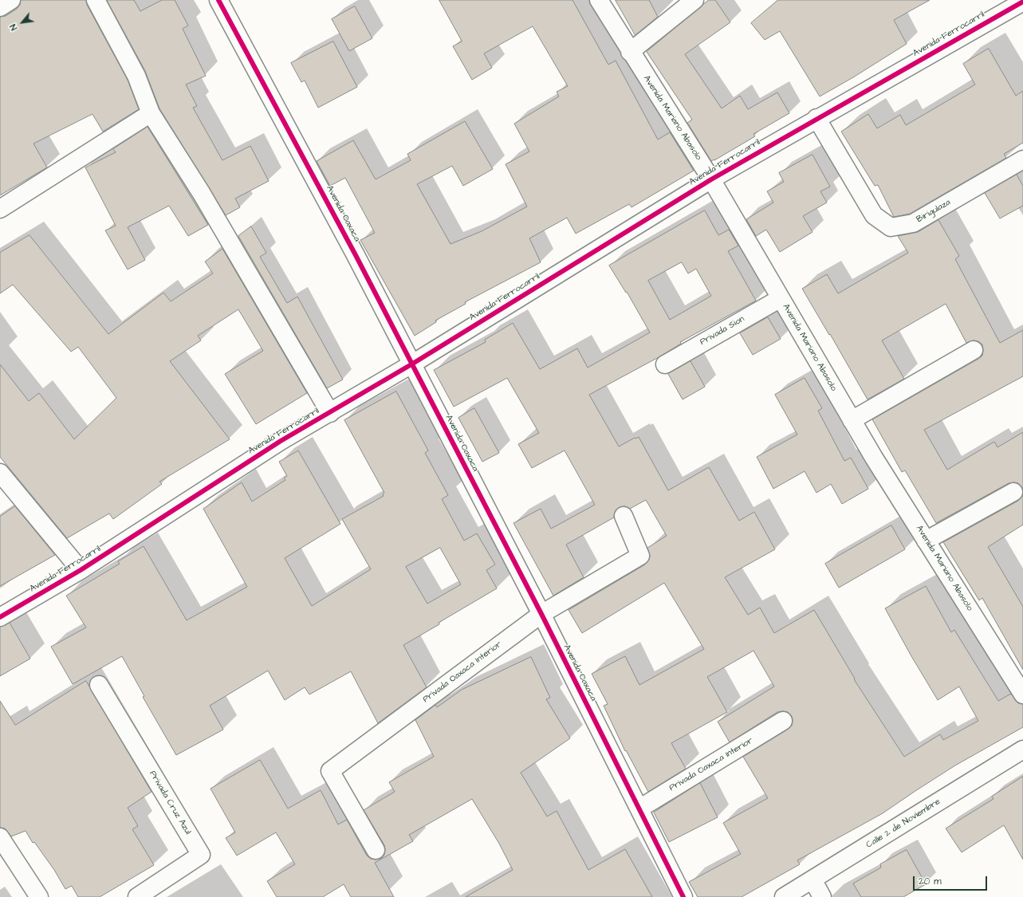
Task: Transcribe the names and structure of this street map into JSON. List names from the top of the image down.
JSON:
{
  "streets": {
    "street": [
      "Avenida Ferrocarril",
      "Avenida Mariano Abasolo",
      "Birigulaza",
      "Avenida Oaxaca",
      "Privada Sion",
      "Privada Oaxaca Interior",
      "Privada Cruz Azul",
      "Calle 2 de Noviembre"
    ]
  },
  "crossings": [
    ["Avenida Ferrocarril", "Avenida Mariano Abasolo"],
    ["Avenida Ferrocarril", "Birigulaza"],
    ["Avenida Ferrocarril", "Avenida Oaxaca"],
    ["Avenida Mariano Abasolo", "Privada Sion"],
    ["Avenida Oaxaca", "Privada Oaxaca Interior"]
  ],
  "scale_bar": "20 m",
  "north": "bottom left"
}
